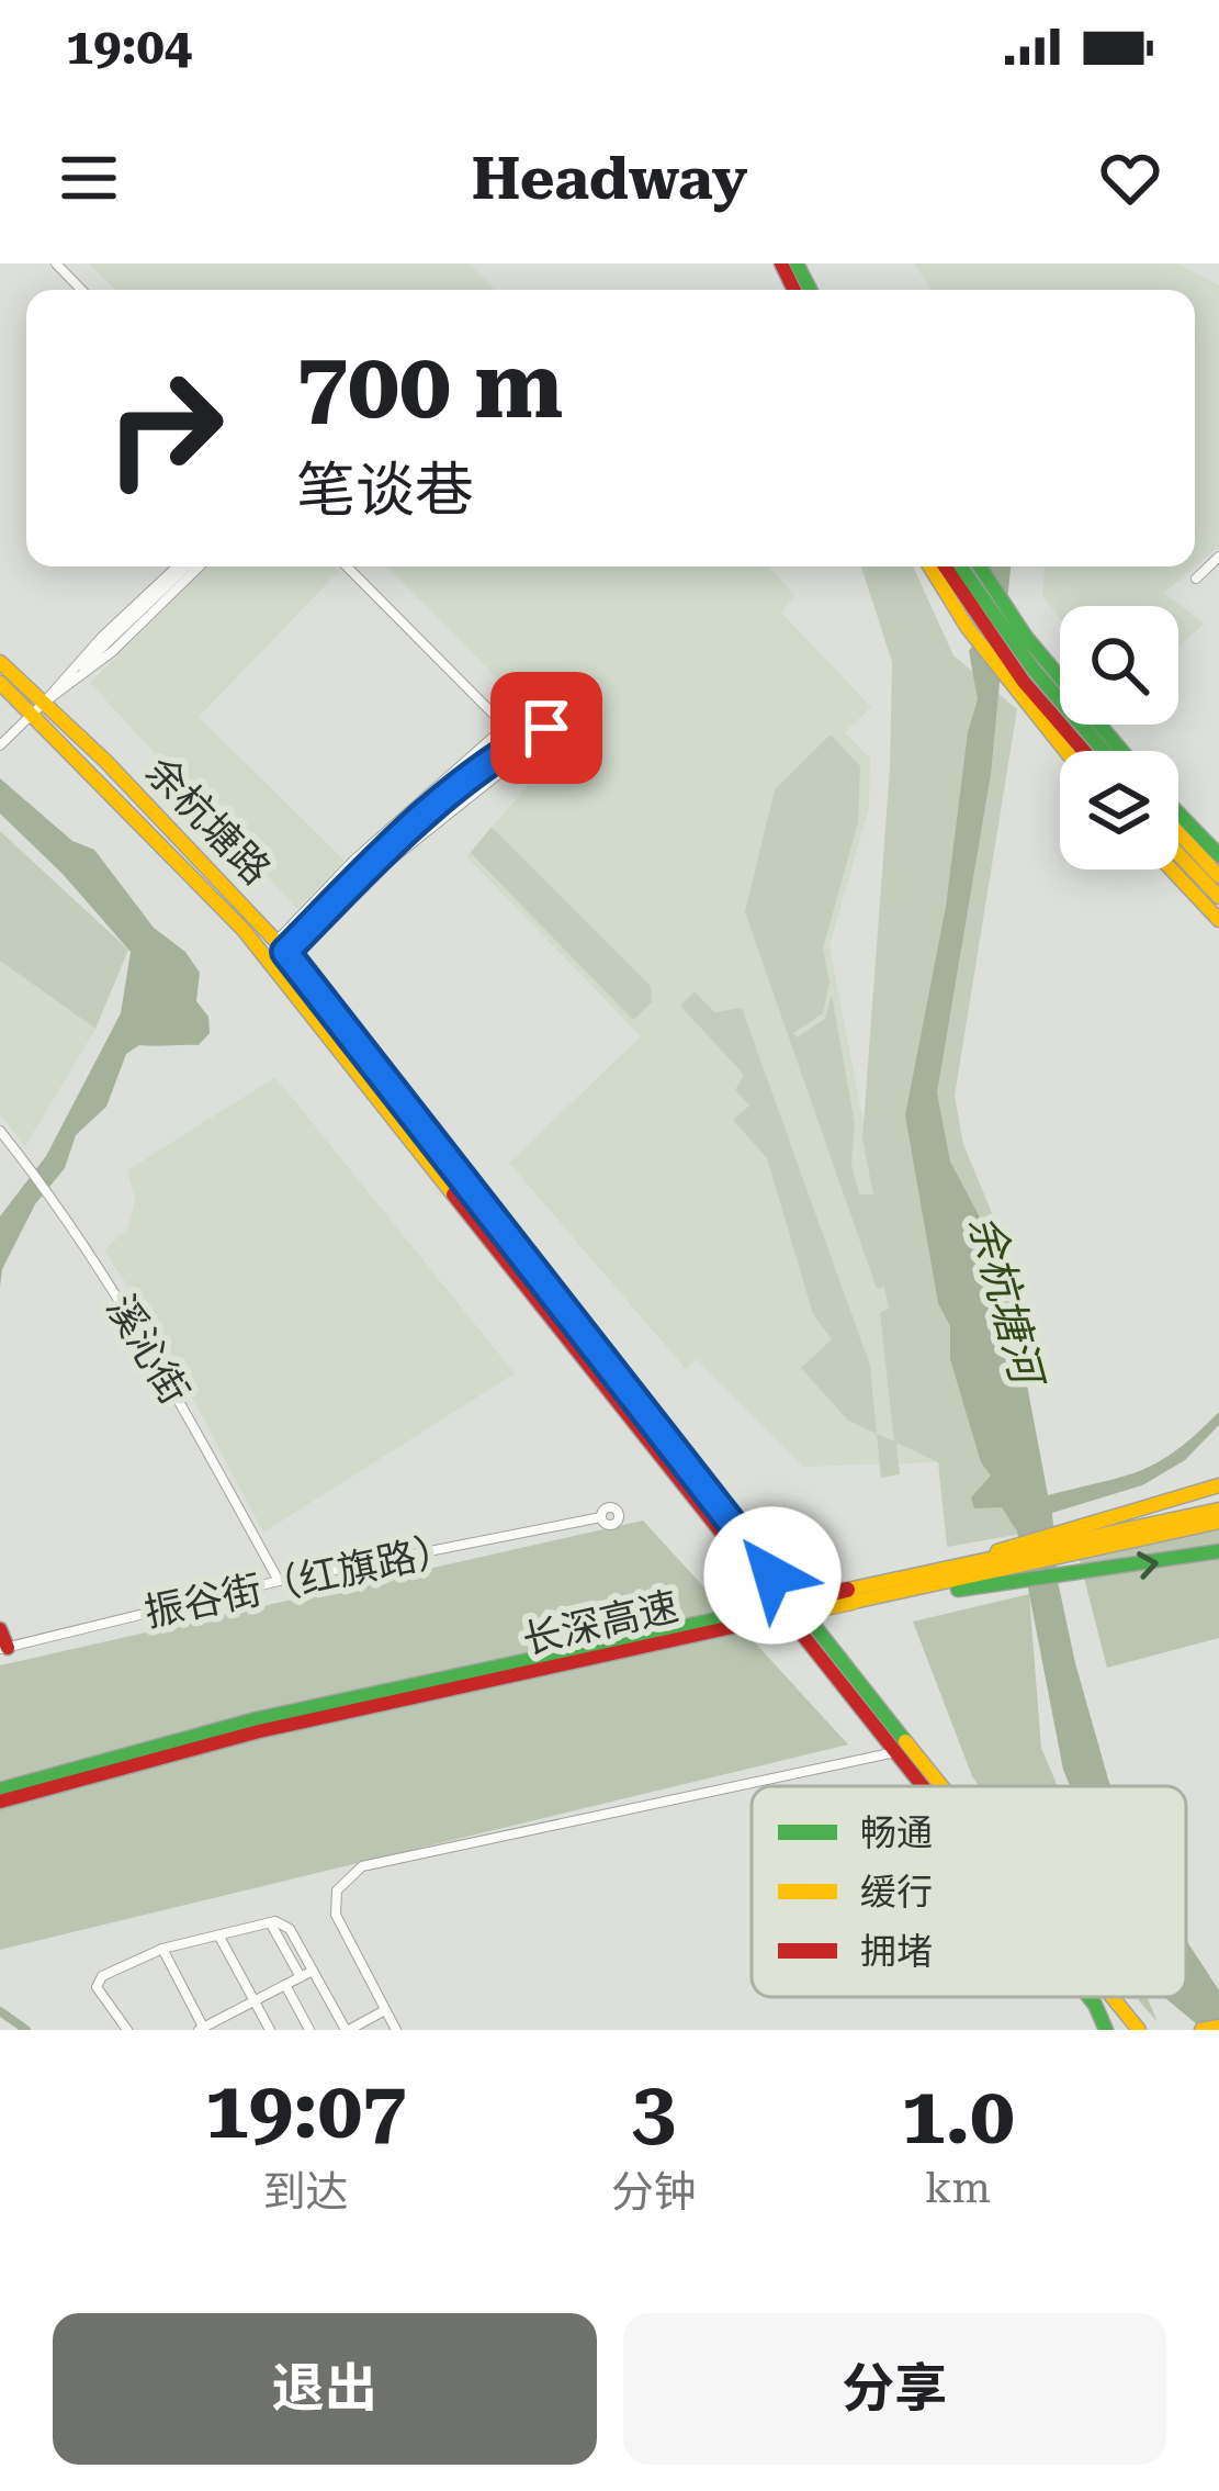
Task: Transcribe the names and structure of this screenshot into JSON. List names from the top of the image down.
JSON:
{
  "streets": {
    "main road": ["余杭塘路", "长深高速"],
    "street": ["溪沁街", "振谷街（红旗路）"]
  },
  "crossings": [
    ["溪沁街", "振谷街（红旗路）"]
  ],
  "water": ["余杭塘河"],
  "legend": ["畅通", "缓行", "拥堵"],
  "page": {
    "status": "19:04",
    "header": "Headway",
    "turn": ["700 m", "笔谈巷"],
    "eta": [
      "19:07",
      "到达",
      "3",
      "分钟",
      "1.0",
      "km"
    ],
    "buttons": ["退出", "分享"]
  }
}
